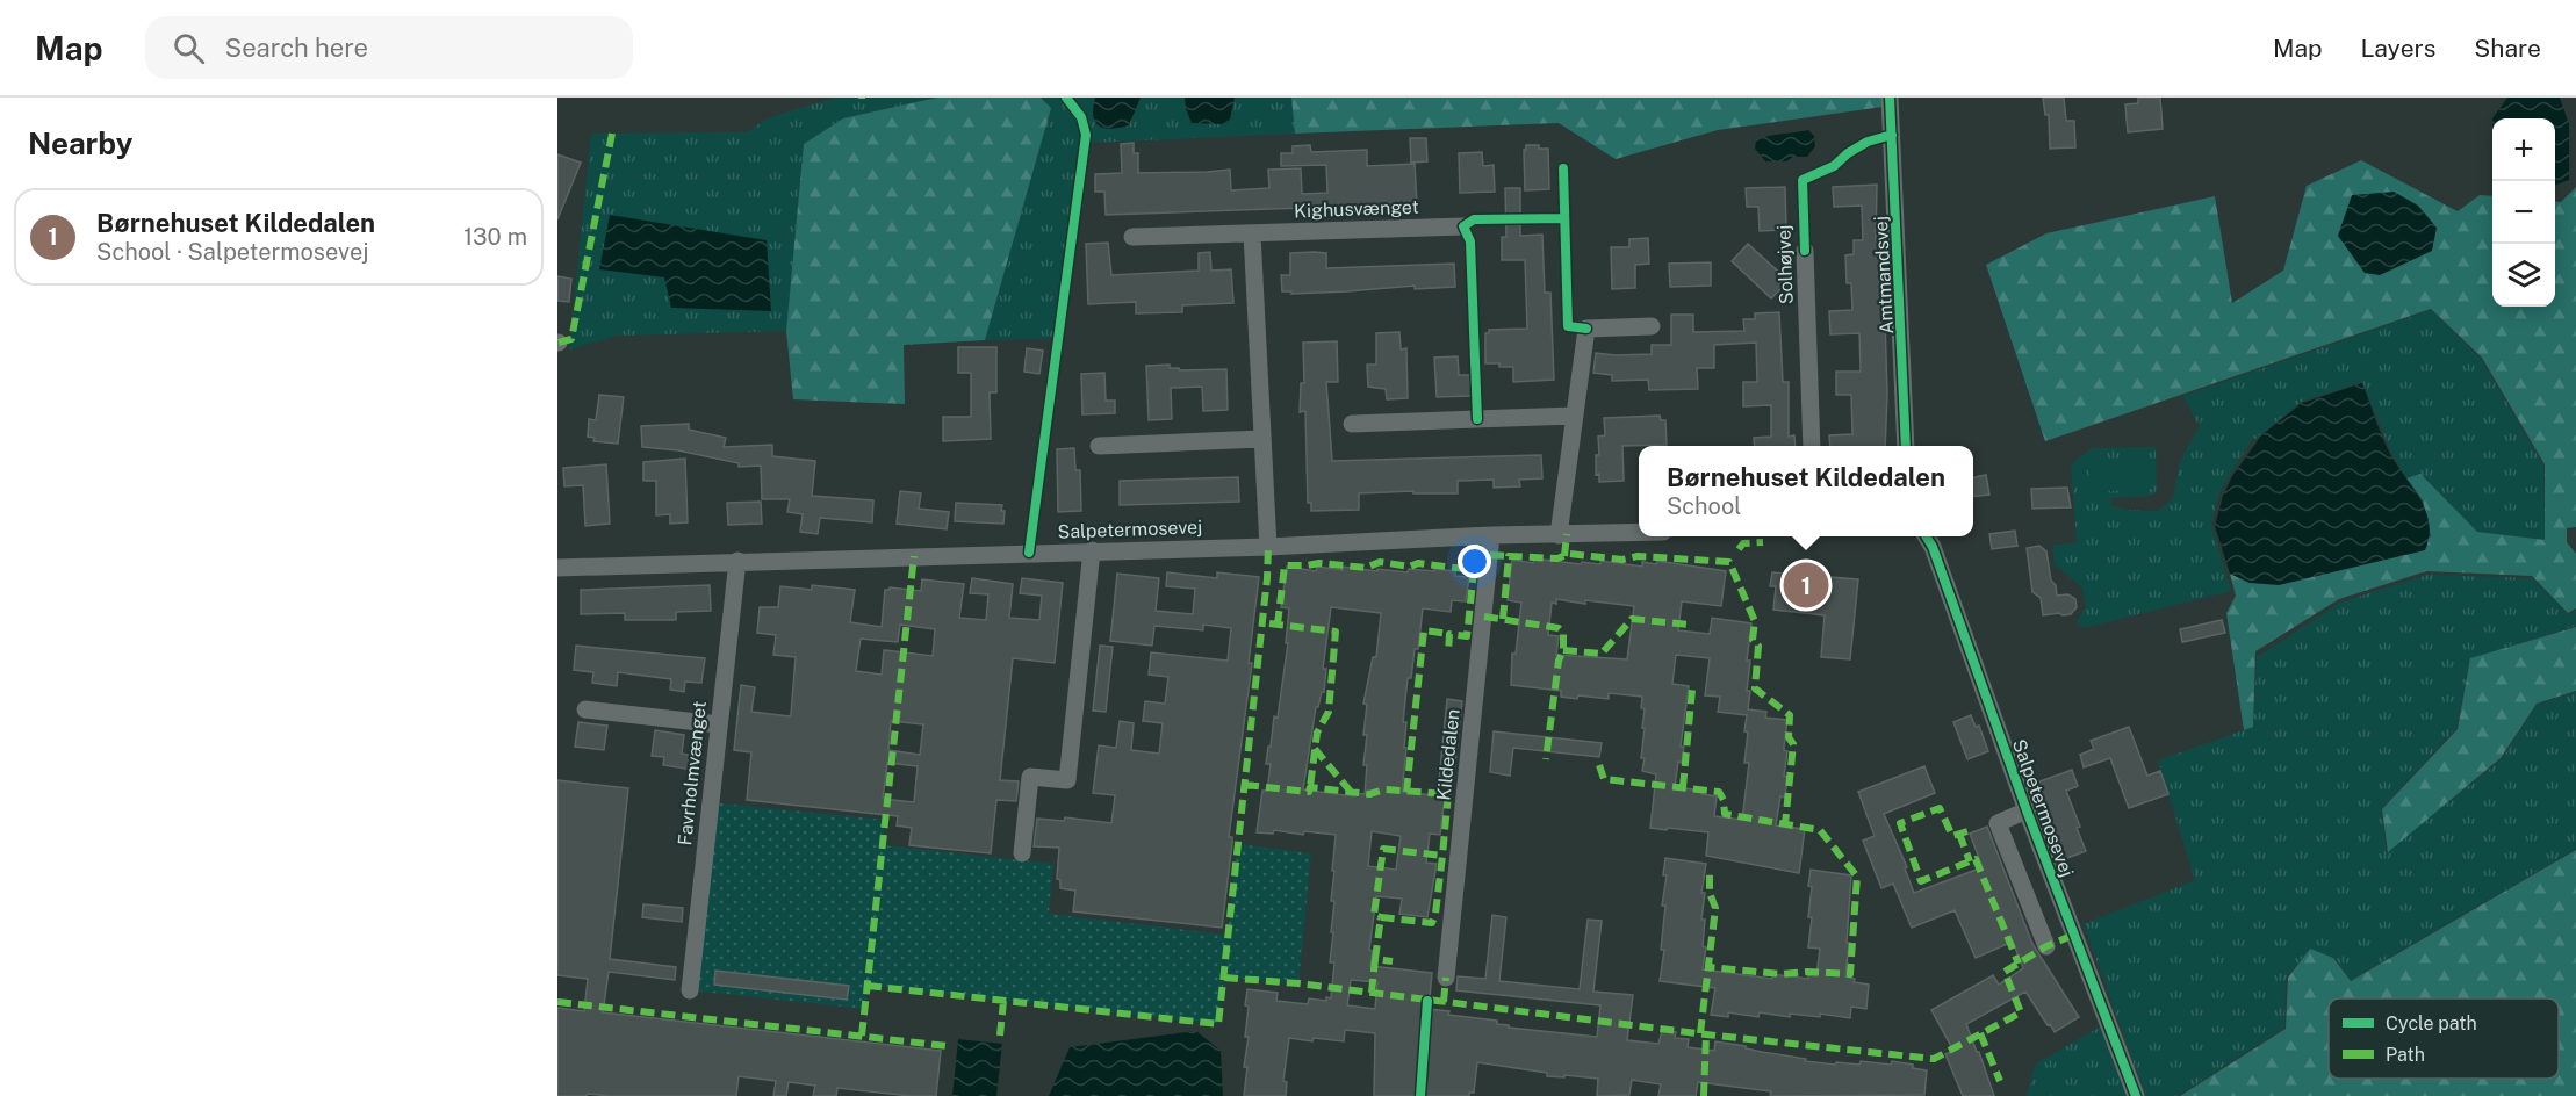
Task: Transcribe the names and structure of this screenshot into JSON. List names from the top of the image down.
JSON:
{
  "streets": {
    "street": [
      "Kighusvænget",
      "Solhøjvej",
      "Amtmandsvej",
      "Salpetermosevej",
      "Kildedalen",
      "Favrholmvænget"
    ]
  },
  "crossings": [
    ["Salpetermosevej", "Kildedalen"],
    ["Salpetermosevej", "Favrholmvænget"]
  ],
  "legend": ["Cycle path", "Path"],
  "page": {
    "header": "Map",
    "search": "Search here",
    "nav": ["Map", "Layers", "Share"],
    "heading": "Nearby",
    "map_buttons": ["+", "−"],
    "list": [
      {
        "mark": "1",
        "name": "Børnehuset Kildedalen",
        "note": "School · Salpetermosevej",
        "value": "130 m"
      }
    ],
    "popup": ["Børnehuset Kildedalen", "School"],
    "pins": "1"
  }
}
